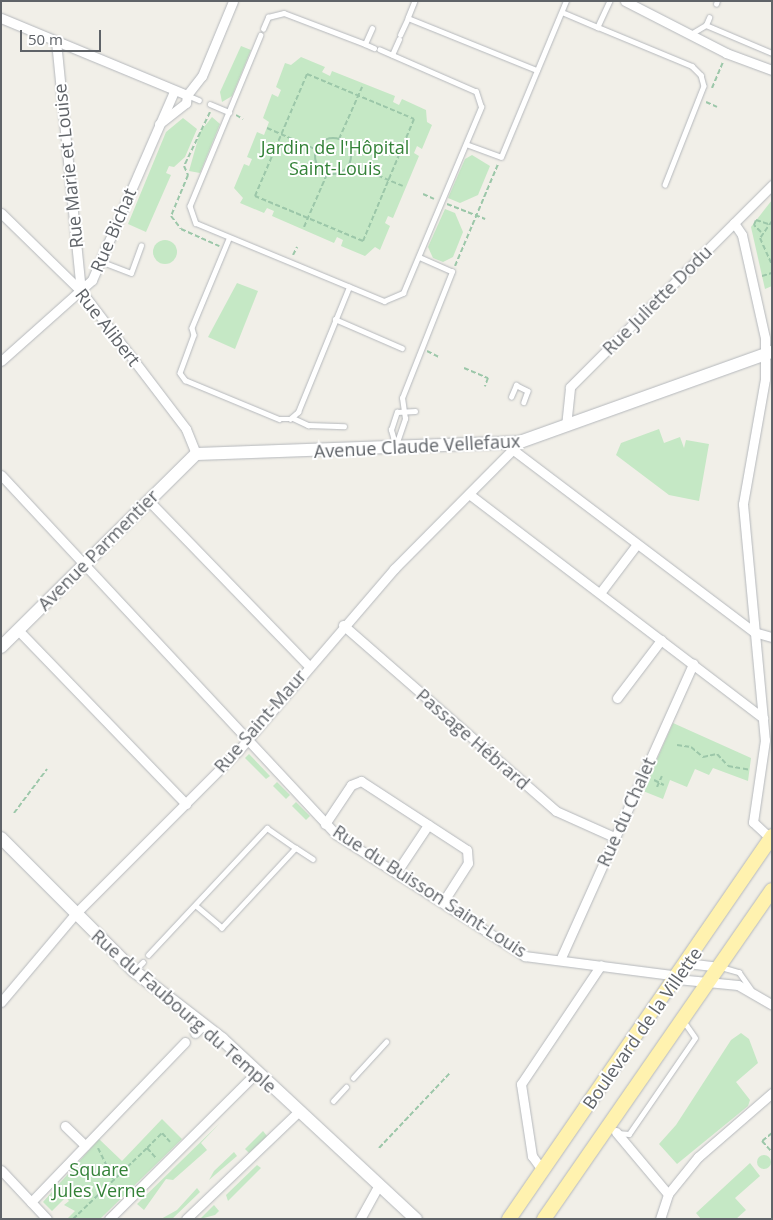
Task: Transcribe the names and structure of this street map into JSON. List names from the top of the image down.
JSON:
{
  "streets": {
    "main road": ["Boulevard de la Villette"],
    "street": [
      "Rue Marie et Louise",
      "Rue Bichat",
      "Rue Juliette Dodu",
      "Rue Alibert",
      "Avenue Claude Vellefaux",
      "Avenue Parmentier",
      "Rue Saint-Maur",
      "Passage Hébrard",
      "Rue du Chalet",
      "Rue du Buisson Saint-Louis",
      "Rue du Faubourg du Temple"
    ]
  },
  "crossings": [
    ["Rue Marie et Louise", "Rue Bichat"],
    ["Rue Marie et Louise", "Rue Alibert"],
    ["Rue Bichat", "Rue Alibert"],
    ["Rue Juliette Dodu", "Avenue Claude Vellefaux"],
    ["Rue Alibert", "Avenue Claude Vellefaux"],
    ["Rue Alibert", "Avenue Parmentier"],
    ["Avenue Claude Vellefaux", "Avenue Parmentier"],
    ["Avenue Claude Vellefaux", "Rue Saint-Maur"],
    ["Avenue Parmentier", "Rue du Buisson Saint-Louis"],
    ["Rue Saint-Maur", "Passage Hébrard"],
    ["Rue Saint-Maur", "Rue du Buisson Saint-Louis"],
    ["Rue Saint-Maur", "Rue du Faubourg du Temple"],
    ["Passage Hébrard", "Rue du Chalet"],
    ["Rue du Chalet", "Rue du Buisson Saint-Louis"],
    ["Rue du Buisson Saint-Louis", "Boulevard de la Villette"]
  ],
  "parks": ["Jardin de l'Hôpital Saint-Louis", "Square Jules Verne"],
  "scale_bar": "50 m"
}
